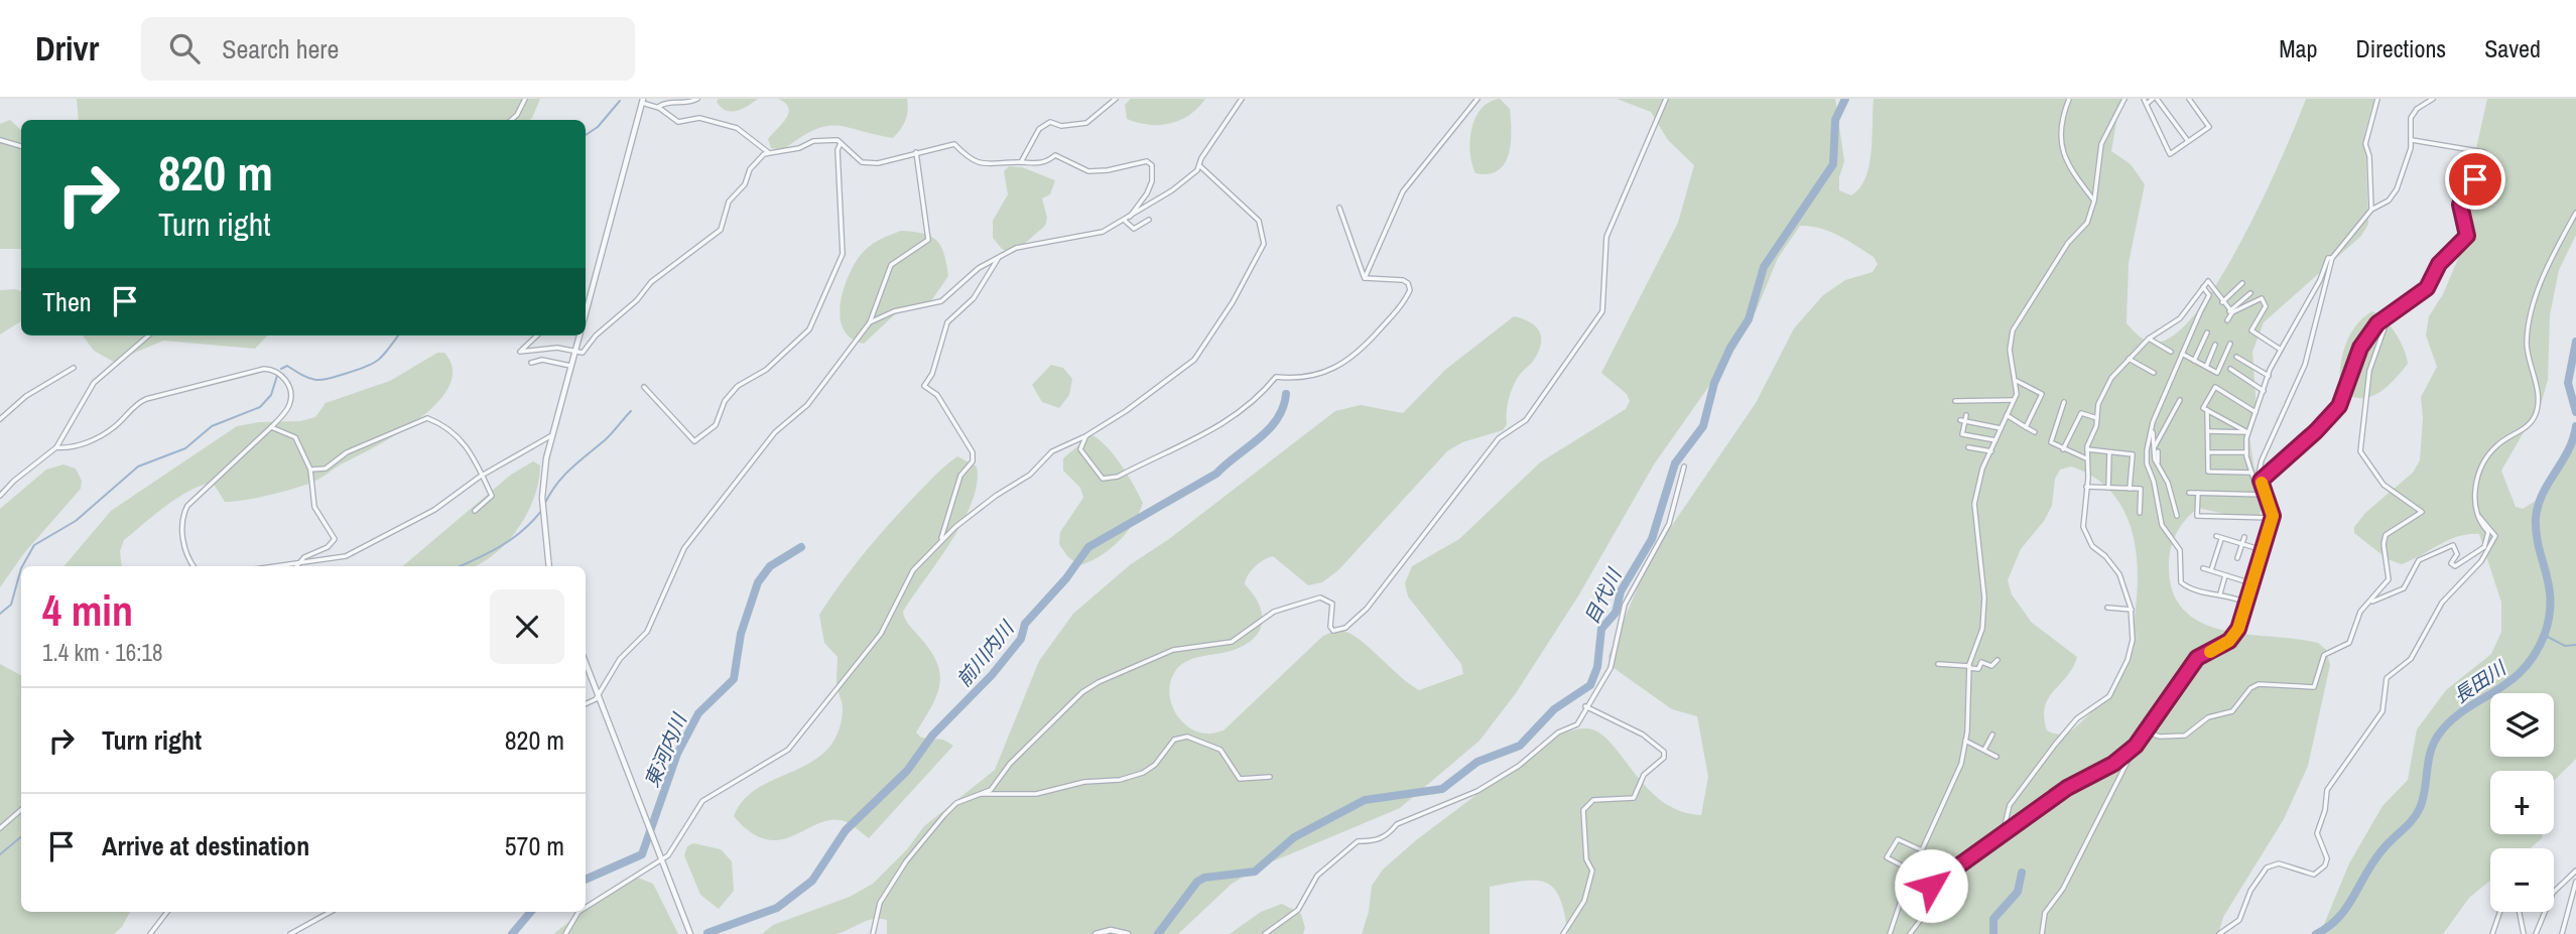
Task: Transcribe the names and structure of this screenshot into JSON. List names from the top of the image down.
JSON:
{
  "water": [
    "目代川",
    "前川内川",
    "長田川",
    "東河内川"
  ],
  "page": {
    "header": "Drivr",
    "search": "Search here",
    "nav": ["Map", "Directions", "Saved"],
    "turn": ["820 m", "Turn right"],
    "then": "Then",
    "heading": ["4 min", "1.4 km · 16:18"],
    "list": [
      {
        "name": "Turn right",
        "value": "820 m"
      },
      {
        "name": "Arrive at destination",
        "value": "570 m"
      }
    ],
    "map_buttons": ["+", "−"]
  }
}
